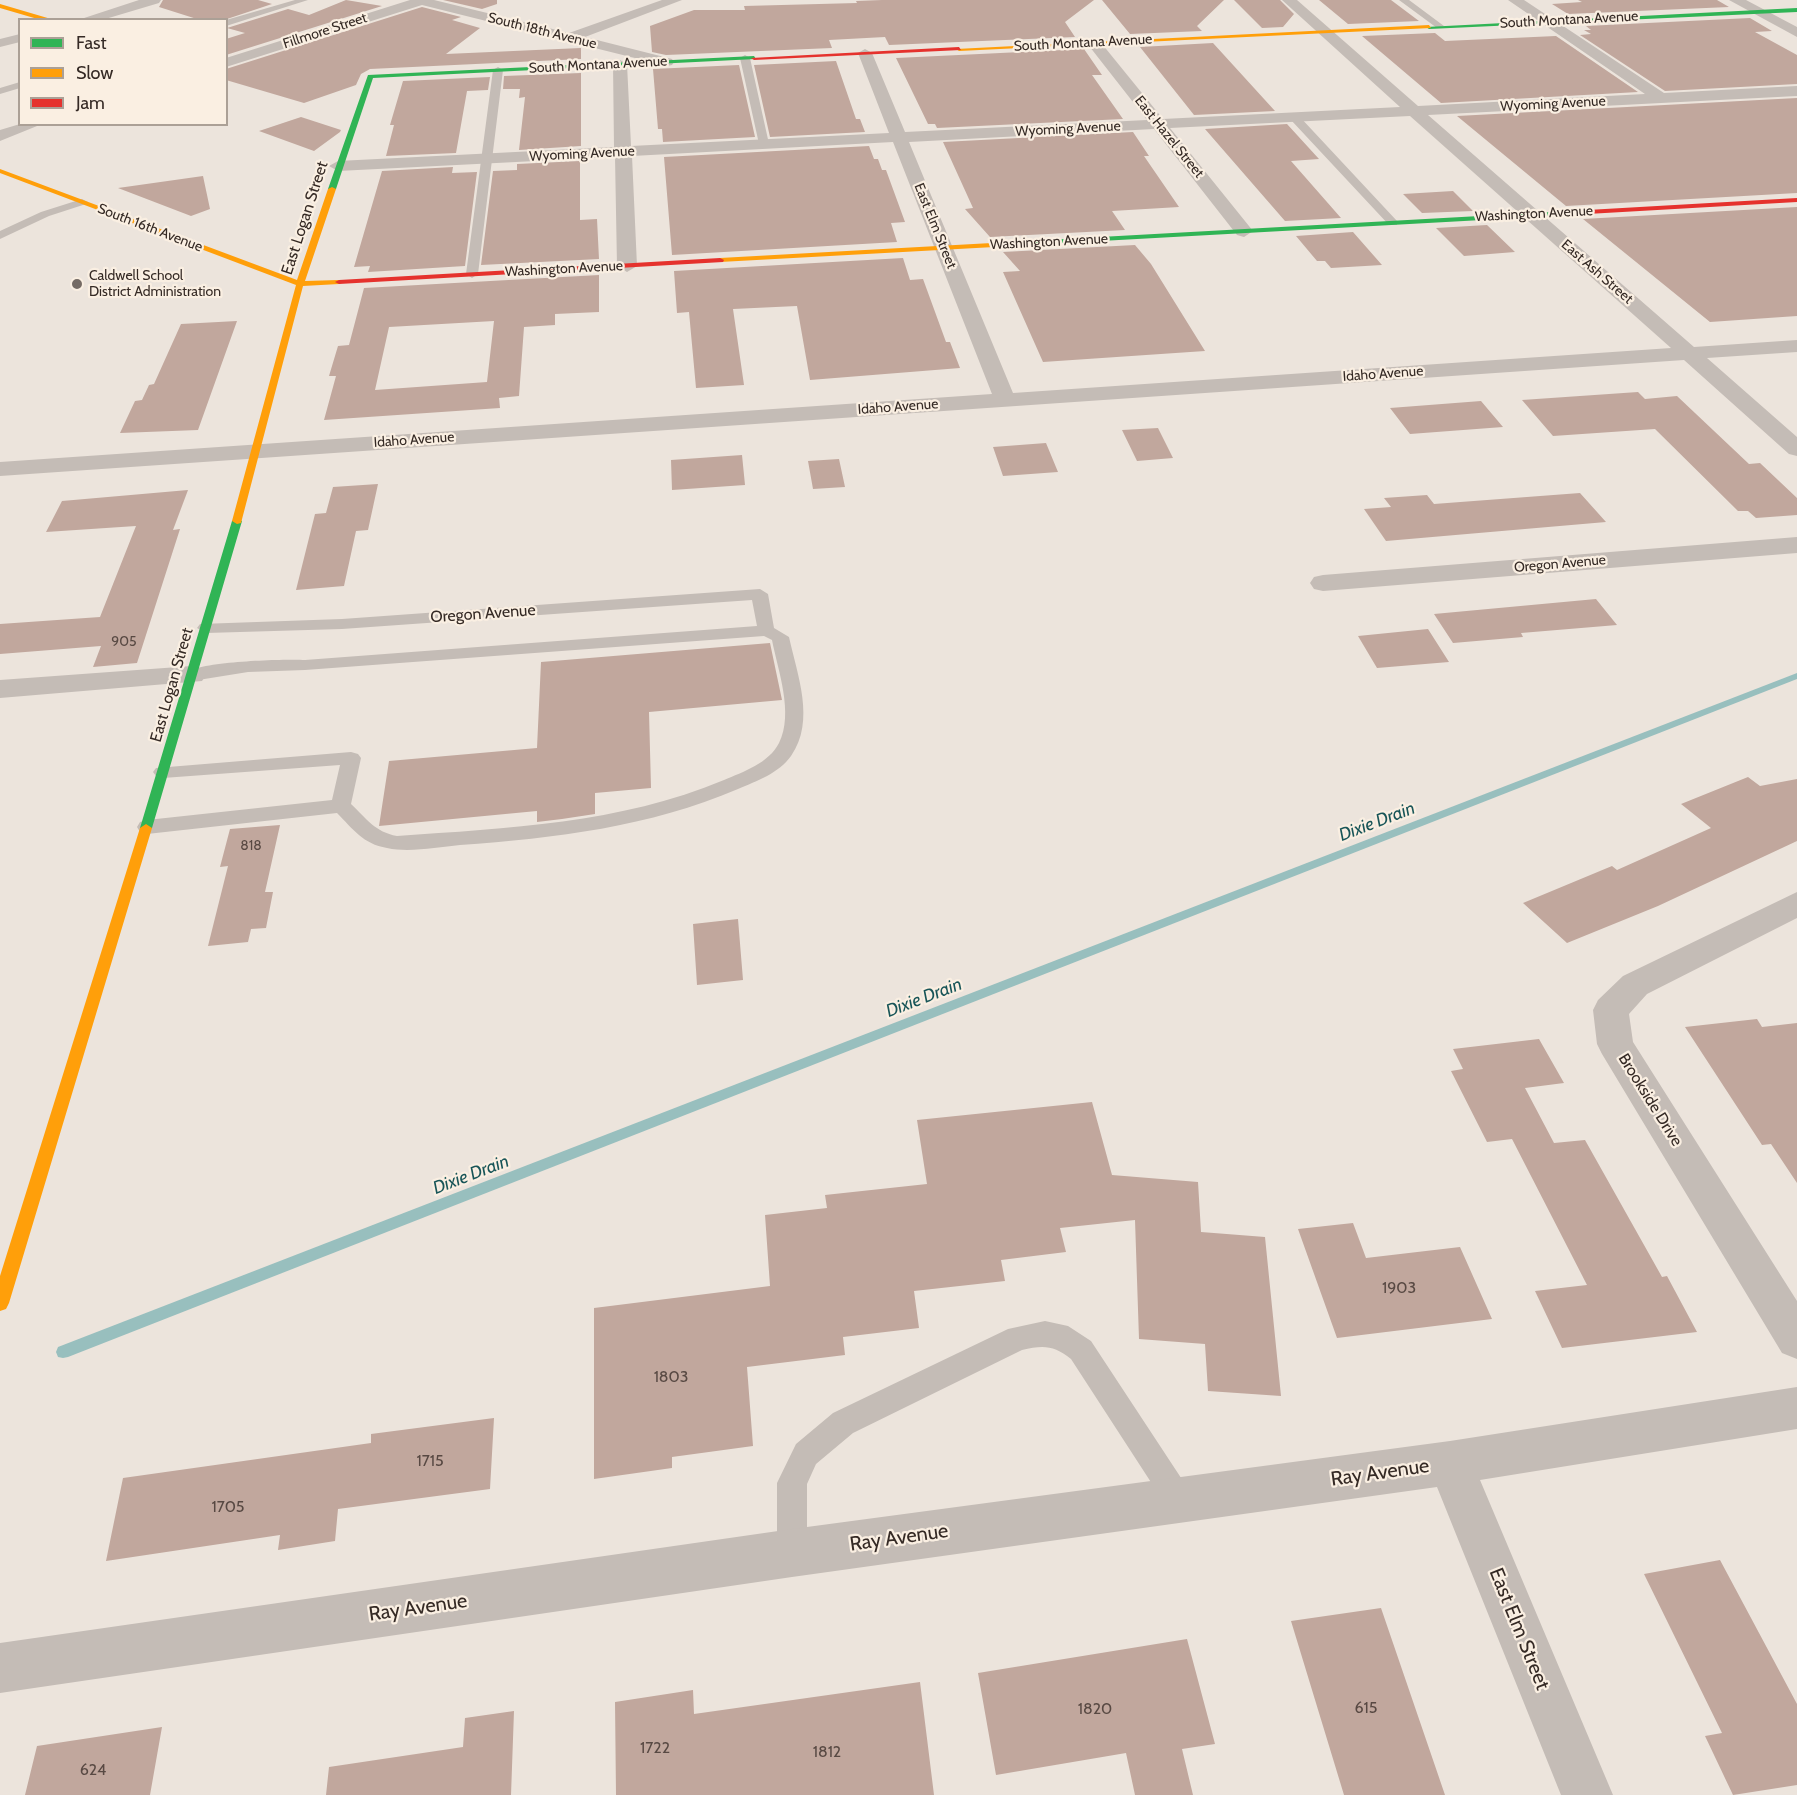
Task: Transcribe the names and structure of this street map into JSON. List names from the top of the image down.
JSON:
{
  "streets": {
    "street": [
      "South Montana Avenue",
      "Fillmore Street",
      "South 18th Avenue",
      "Wyoming Avenue",
      "East Hazel Street",
      "Washington Avenue",
      "East Logan Street",
      "East Elm Street",
      "South 16th Avenue",
      "East Ash Street",
      "Idaho Avenue",
      "Oregon Avenue",
      "Brookside Drive",
      "Ray Avenue"
    ]
  },
  "crossings": [
    ["South Montana Avenue", "South 18th Avenue"],
    ["South Montana Avenue", "East Hazel Street"],
    ["South Montana Avenue", "East Logan Street"],
    ["South Montana Avenue", "East Elm Street"],
    ["South Montana Avenue", "East Ash Street"],
    ["Fillmore Street", "South 18th Avenue"],
    ["Wyoming Avenue", "East Hazel Street"],
    ["Wyoming Avenue", "East Logan Street"],
    ["Wyoming Avenue", "East Elm Street"],
    ["Wyoming Avenue", "East Ash Street"],
    ["East Hazel Street", "Washington Avenue"],
    ["Washington Avenue", "East Logan Street"],
    ["Washington Avenue", "East Elm Street"],
    ["Washington Avenue", "South 16th Avenue"],
    ["Washington Avenue", "East Ash Street"],
    ["East Logan Street", "South 16th Avenue"],
    ["East Logan Street", "Idaho Avenue"],
    ["East Logan Street", "Oregon Avenue"],
    ["East Elm Street", "Idaho Avenue"],
    ["East Elm Street", "Ray Avenue"],
    ["East Ash Street", "Idaho Avenue"]
  ],
  "water": ["Dixie Drain"],
  "places": ["Caldwell School District Administration"],
  "house_numbers": [
    "905",
    "818",
    "1903",
    "1803",
    "1715",
    "1705",
    "615",
    "1820",
    "1722",
    "1812",
    "624"
  ],
  "legend": ["Fast", "Slow", "Jam"]
}
